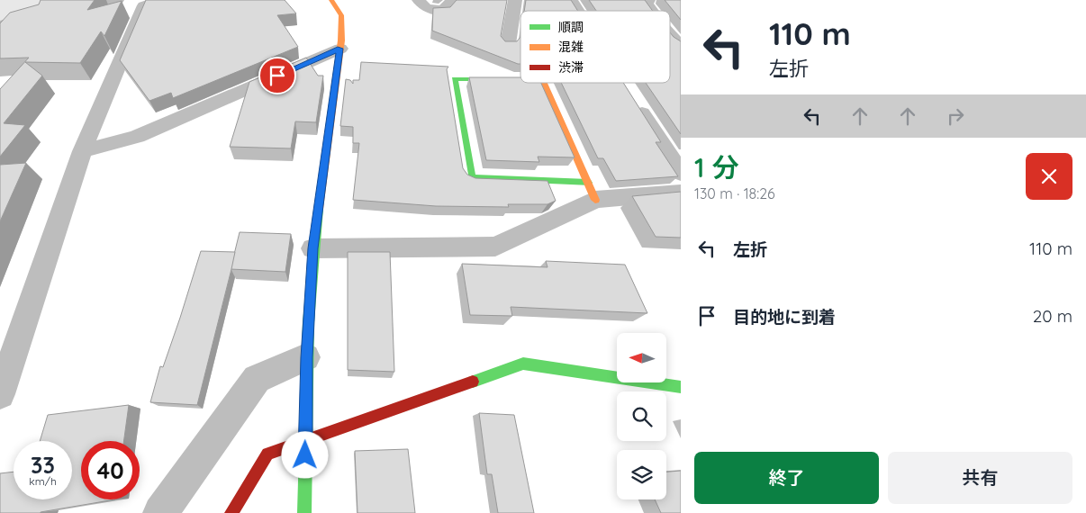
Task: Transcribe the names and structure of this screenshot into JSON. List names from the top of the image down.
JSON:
{
  "legend": ["順調", "混雑", "渋滞"],
  "north": "left",
  "page": {
    "turn": ["110 m", "左折"],
    "heading": ["1 分", "130 m · 18:26"],
    "list": [
      {
        "name": "左折",
        "value": "110 m"
      },
      {
        "name": "目的地に到着",
        "value": "20 m"
      }
    ],
    "speed": "33 km/h",
    "limit": "40",
    "buttons": ["終了", "共有"]
  }
}
